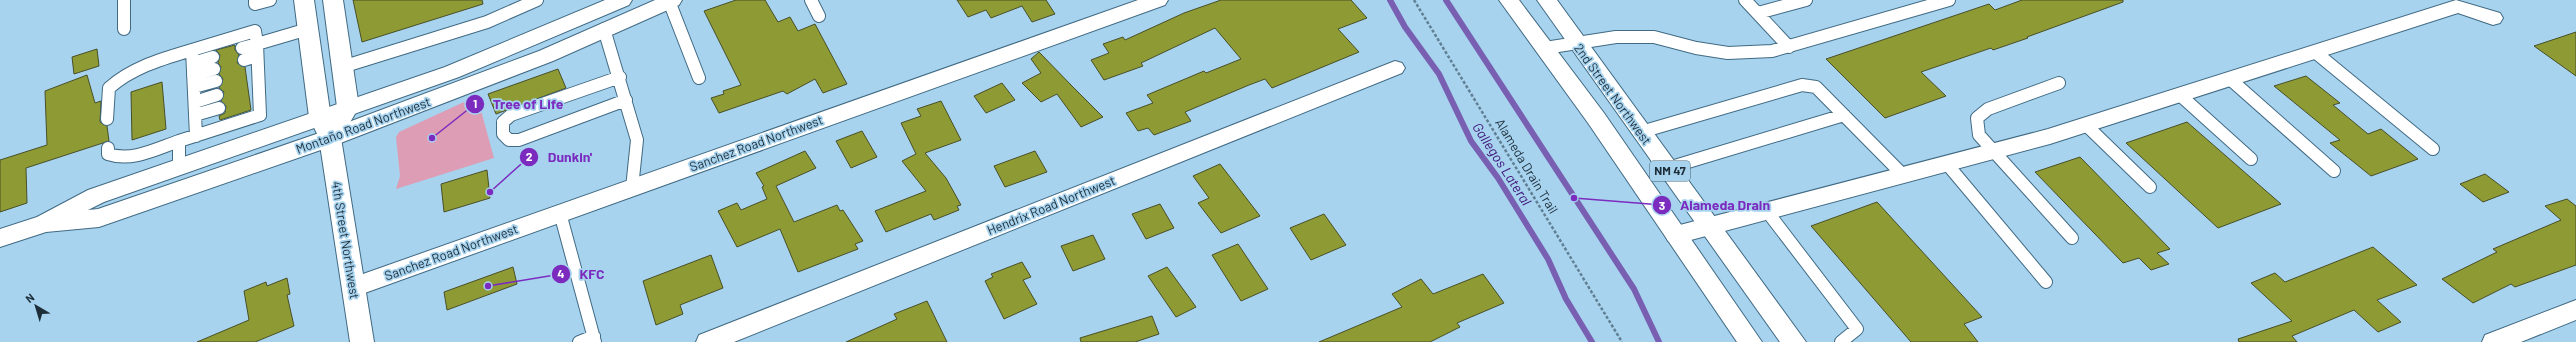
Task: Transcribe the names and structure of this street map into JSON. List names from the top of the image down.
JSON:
{
  "streets": {
    "main road": [
      "2nd Street Northwest",
      "Montaño Road Northwest",
      "Sanchez Road Northwest",
      "NM 47",
      "Hendrix Road Northwest",
      "4th Street Northwest"
    ],
    "path": ["Alameda Drain Trail"]
  },
  "crossings": [
    ["Montaño Road Northwest", "4th Street Northwest"],
    ["Sanchez Road Northwest", "4th Street Northwest"]
  ],
  "water": ["Gallegos Lateral"],
  "places": [
    "Tree of Life",
    "Dunkin'",
    "Alameda Drain",
    "KFC"
  ],
  "north": "top left"
}
